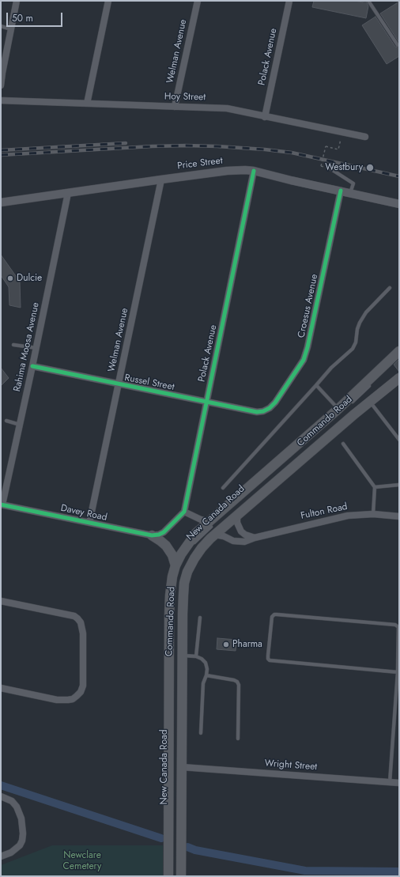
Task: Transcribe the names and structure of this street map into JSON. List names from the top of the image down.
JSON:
{
  "streets": {
    "main road": ["Commando Road"],
    "street": [
      "Welman Avenue",
      "Polack Avenue",
      "Hoy Street",
      "Price Street",
      "Croesus Avenue",
      "Rahima Moosa Avenue",
      "Russel Street",
      "Fulton Road",
      "Davey Road",
      "Wright Street"
    ],
    "lane": ["New Canada Road"]
  },
  "crossings": [
    ["Welman Avenue", "Hoy Street"],
    ["Welman Avenue", "Price Street"],
    ["Welman Avenue", "Russel Street"],
    ["Welman Avenue", "Davey Road"],
    ["Polack Avenue", "Hoy Street"],
    ["Polack Avenue", "Price Street"],
    ["Polack Avenue", "Russel Street"],
    ["Price Street", "Croesus Avenue"],
    ["Price Street", "Rahima Moosa Avenue"],
    ["Croesus Avenue", "Russel Street"],
    ["Rahima Moosa Avenue", "Russel Street"],
    ["Rahima Moosa Avenue", "Davey Road"],
    ["Commando Road", "Fulton Road"],
    ["Commando Road", "New Canada Road"],
    ["Commando Road", "Wright Street"],
    ["Fulton Road", "New Canada Road"]
  ],
  "parks": ["Newclare Cemetery"],
  "places": ["Westbury", "Dulcie", "Pharma"],
  "scale_bar": "50 m"
}
